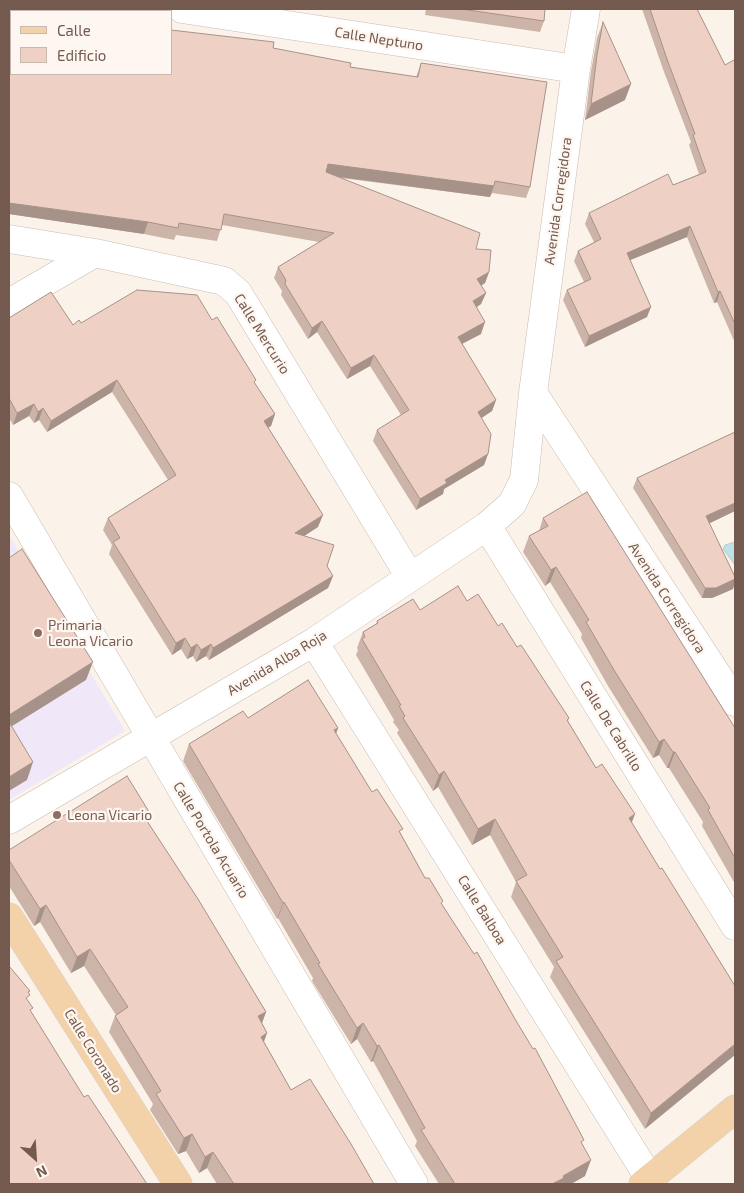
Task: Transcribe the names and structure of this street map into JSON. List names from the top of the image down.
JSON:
{
  "streets": {
    "main road": ["Calle Coronado"],
    "street": [
      "Calle Neptuno",
      "Avenida Corregidora",
      "Calle Mercurio",
      "Avenida Alba Roja",
      "Calle De Cabrillo",
      "Calle Portola Acuario",
      "Calle Balboa"
    ]
  },
  "crossings": [
    ["Calle Neptuno", "Avenida Corregidora"],
    ["Avenida Corregidora", "Avenida Alba Roja"],
    ["Calle Mercurio", "Avenida Alba Roja"],
    ["Avenida Alba Roja", "Calle De Cabrillo"],
    ["Avenida Alba Roja", "Calle Portola Acuario"],
    ["Avenida Alba Roja", "Calle Balboa"]
  ],
  "places": ["Primaria Leona Vicario", "Leona Vicario"],
  "legend": ["Calle", "Edificio"],
  "north": "bottom right"
}
